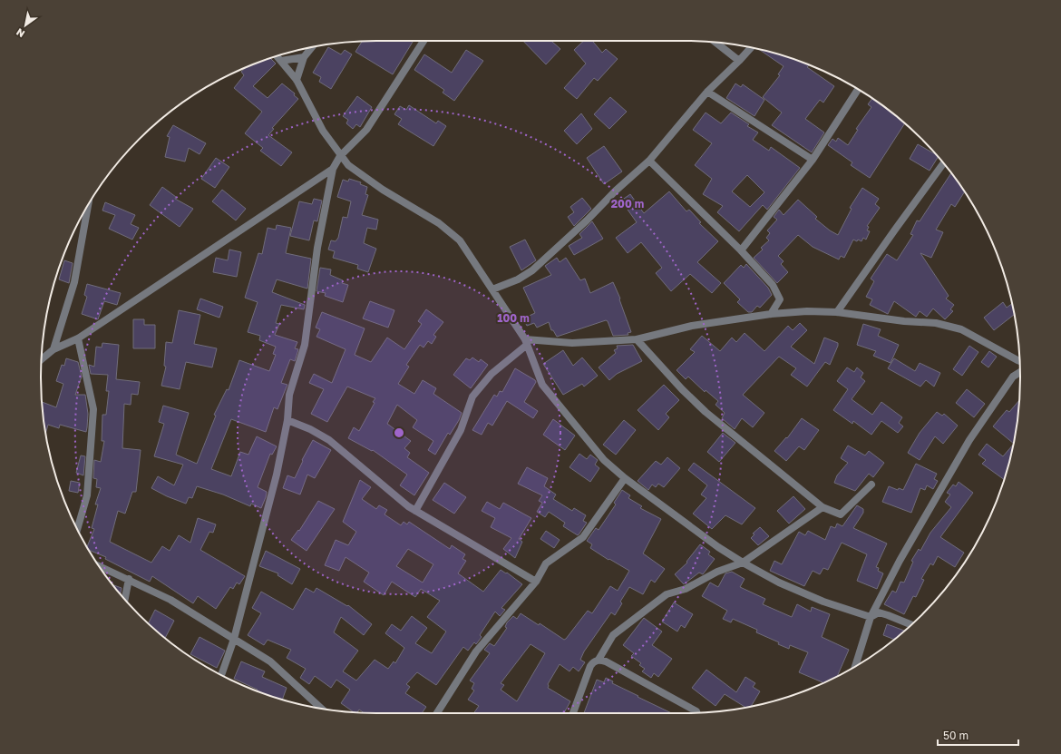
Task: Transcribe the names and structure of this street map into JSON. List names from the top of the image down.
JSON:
{
  "scale_bar": "50 m",
  "north": "bottom left",
  "rings": ["200 m", "100 m"]
}
